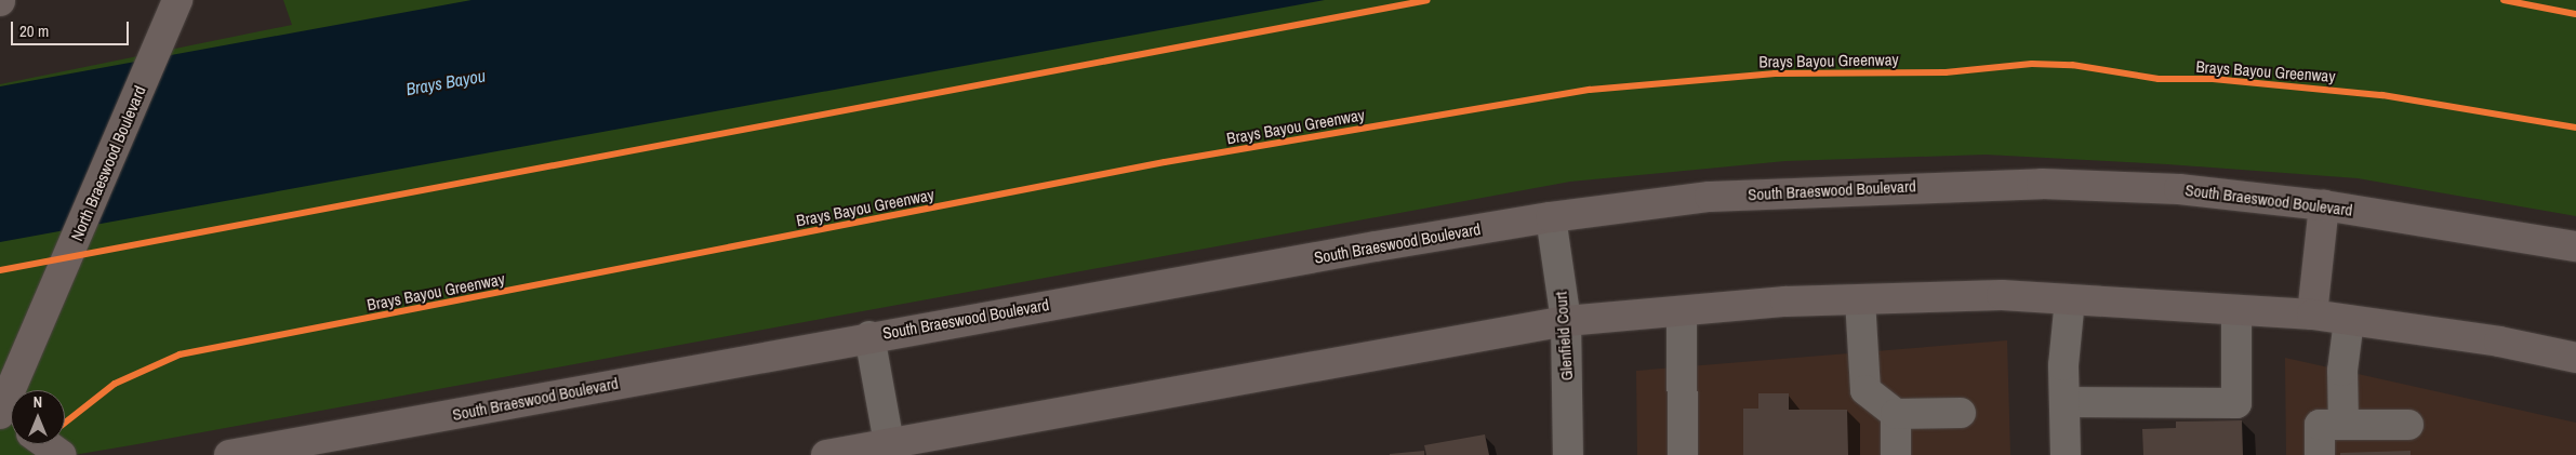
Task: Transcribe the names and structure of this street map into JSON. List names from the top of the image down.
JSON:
{
  "streets": {
    "main road": ["North Braeswood Boulevard", "South Braeswood Boulevard"],
    "street": ["Glenfield Court"],
    "cycle path": ["Brays Bayou Greenway"]
  },
  "crossings": [
    ["South Braeswood Boulevard", "Glenfield Court"]
  ],
  "water": ["Brays Bayou"],
  "scale_bar": "20 m",
  "north": "top"
}
